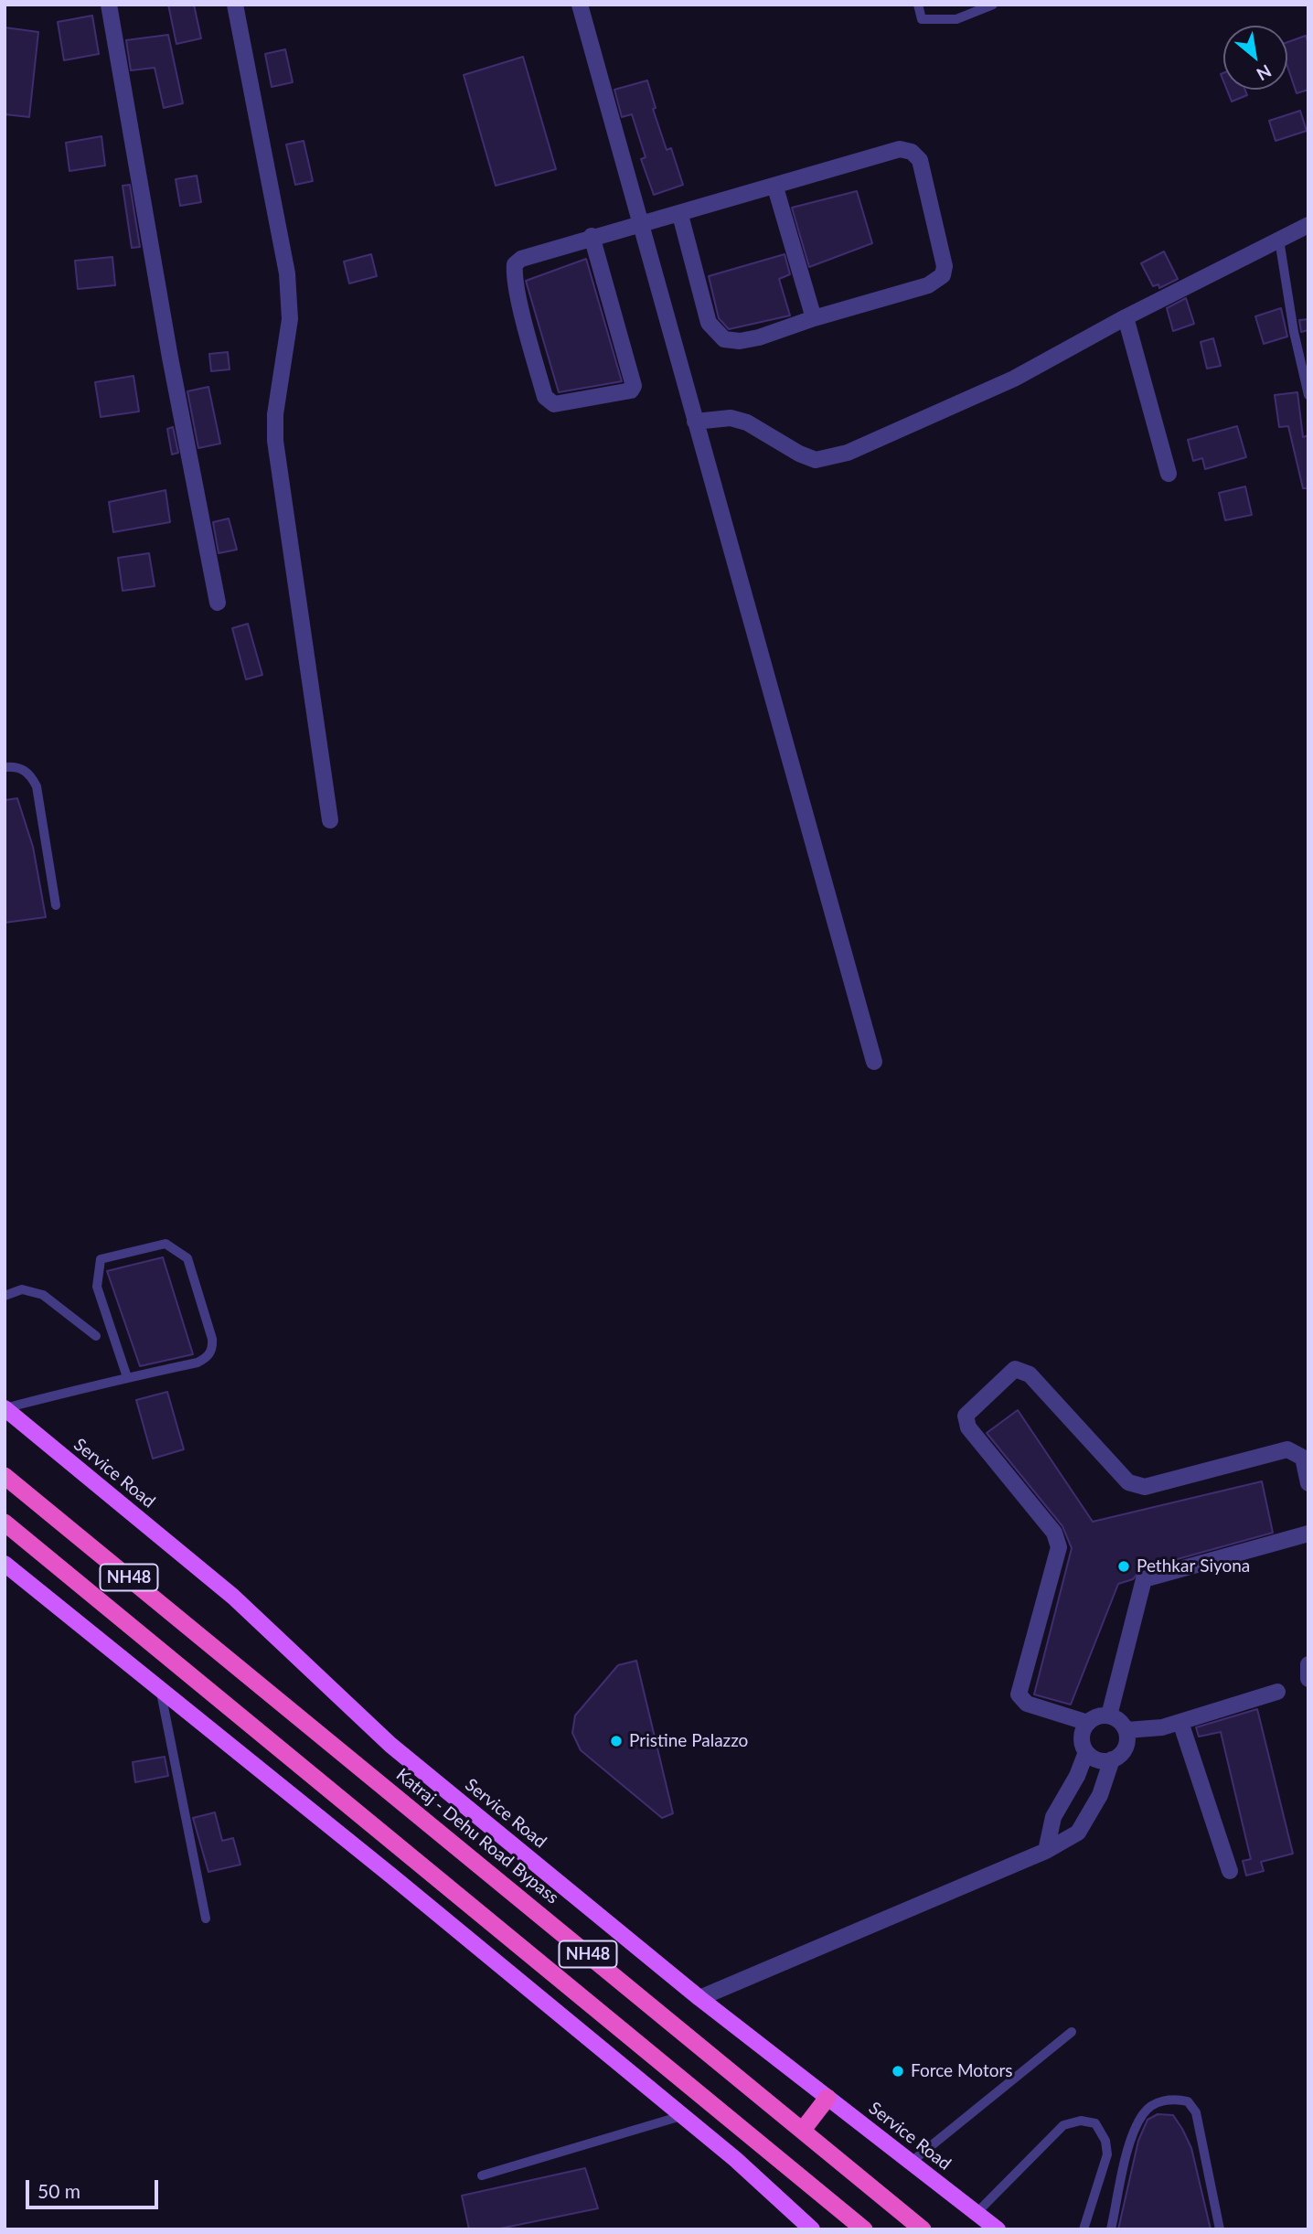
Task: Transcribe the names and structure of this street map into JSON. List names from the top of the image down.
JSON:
{
  "streets": {
    "highway": ["NH48", "Katraj - Dehu Road Bypass"],
    "main road": ["Service Road"]
  },
  "places": ["Pethkar Siyona", "Pristine Palazzo", "Force Motors"],
  "scale_bar": "50 m",
  "north": "bottom right"
}
